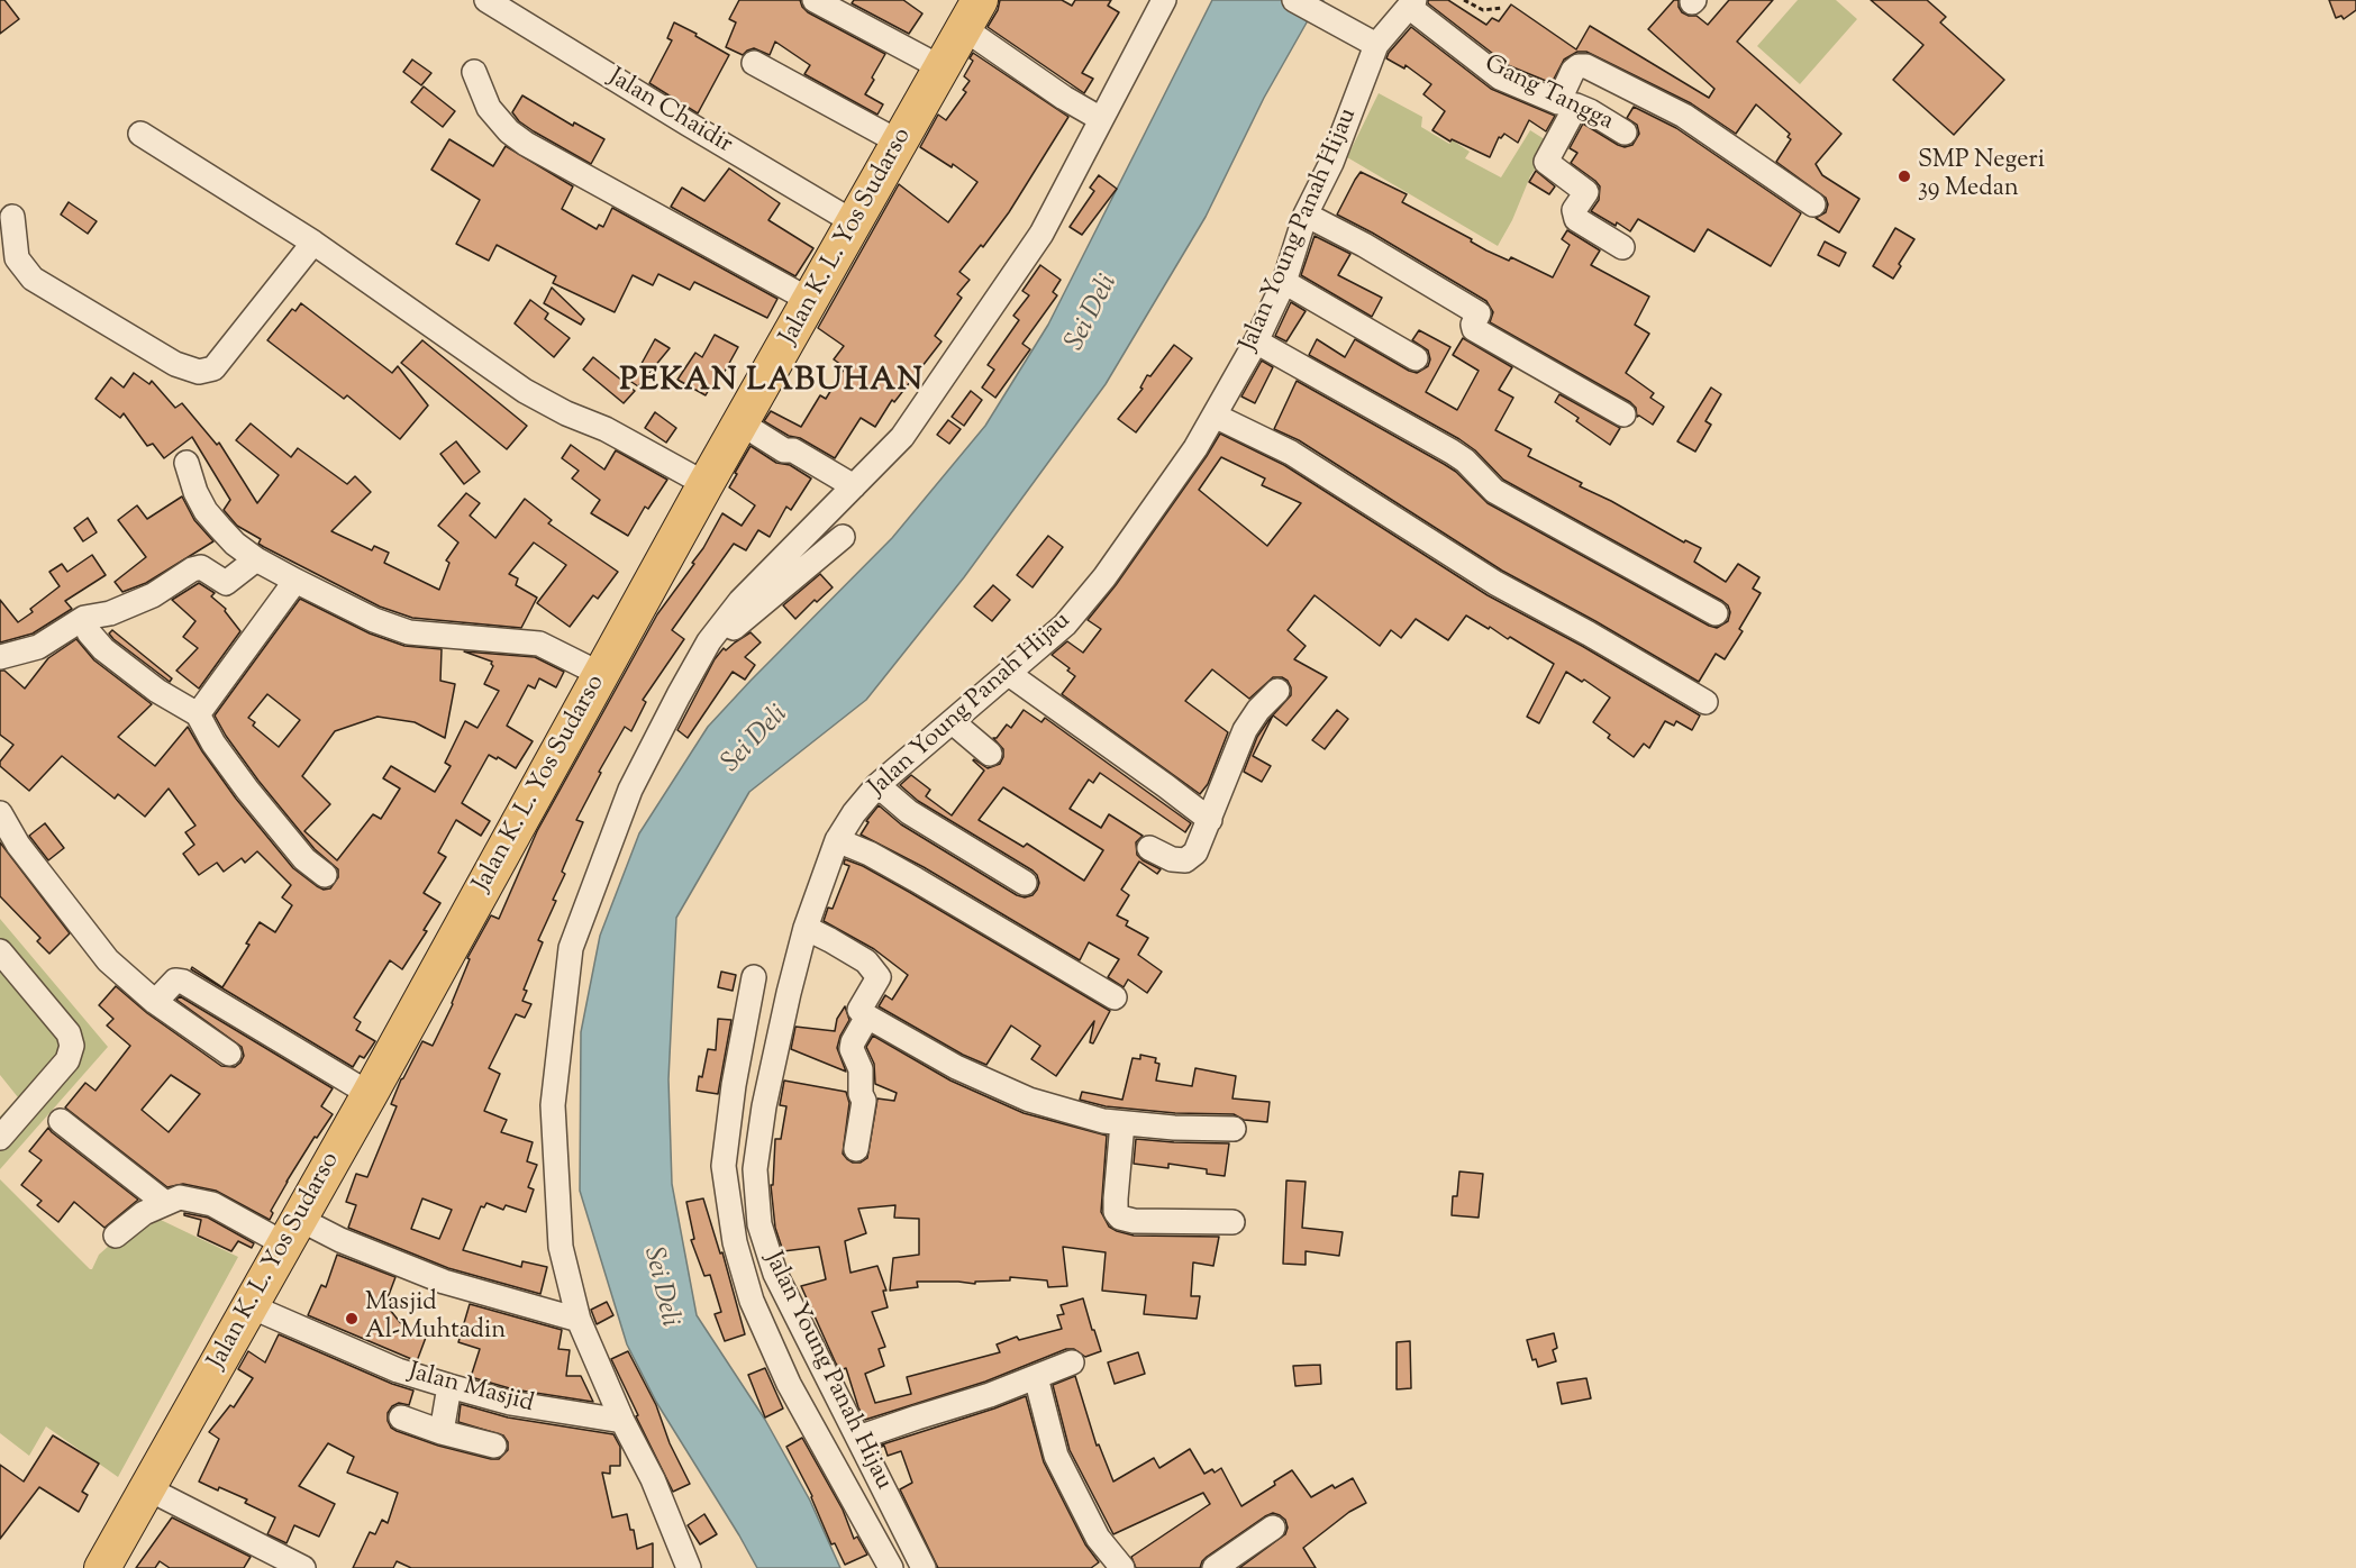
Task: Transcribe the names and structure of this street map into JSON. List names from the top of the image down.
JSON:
{
  "streets": {
    "highway": ["Jalan K. L. Yos Sudarso"],
    "street": [
      "Gang Tangga",
      "Jalan Chaidir",
      "Jalan Young Panah Hijau",
      "Jalan Masjid"
    ]
  },
  "crossings": [
    ["Gang Tangga", "Jalan Young Panah Hijau"],
    ["Jalan Chaidir", "Jalan K. L. Yos Sudarso"],
    ["Jalan K. L. Yos Sudarso", "Jalan Masjid"]
  ],
  "districts": ["PEKAN LABUHAN"],
  "water": ["Sei Deli"],
  "places": ["SMP Negeri 39 Medan", "Masjid Al-Muhtadin"]
}
